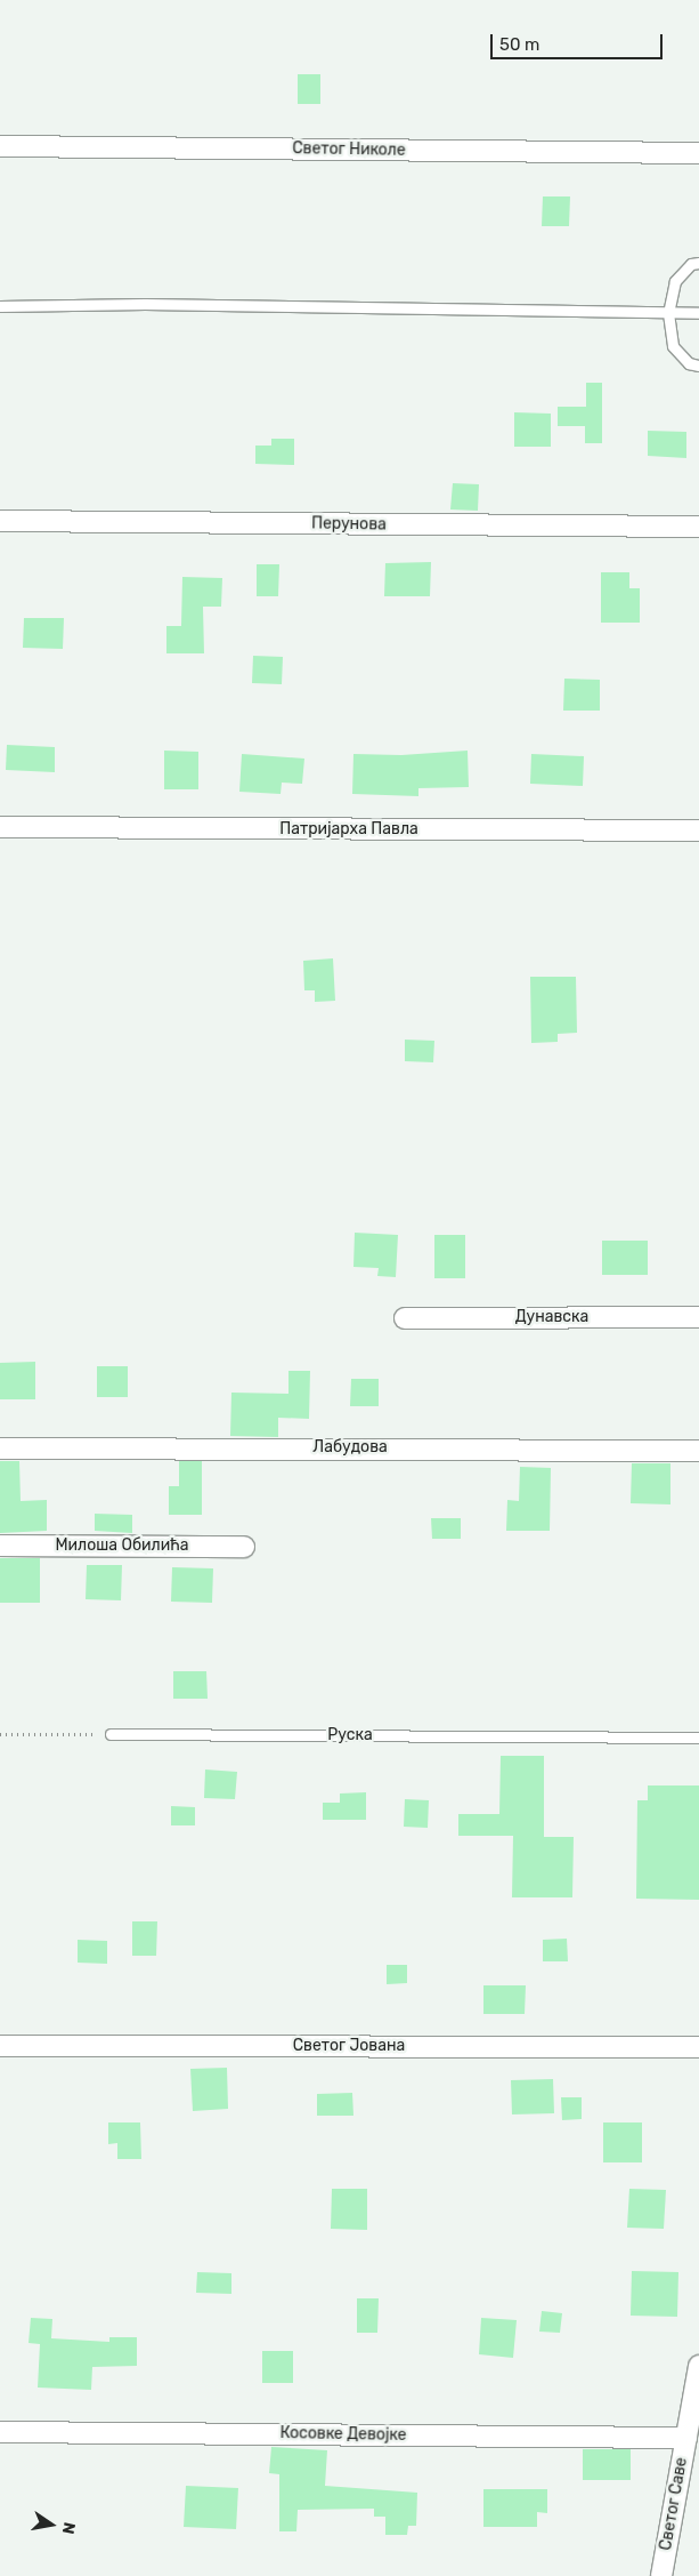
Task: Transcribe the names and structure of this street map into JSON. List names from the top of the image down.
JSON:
{
  "streets": {
    "street": [
      "Светог Николе",
      "Перунова",
      "Патријарха Павла",
      "Дунавска",
      "Лабудова",
      "Милоша Обилића",
      "Светог Јована",
      "Косовке Девојке",
      "Светог Саве"
    ],
    "lane": ["Руска"]
  },
  "crossings": [
    ["Косовке Девојке", "Светог Саве"]
  ],
  "scale_bar": "50 m",
  "north": "right"
}
